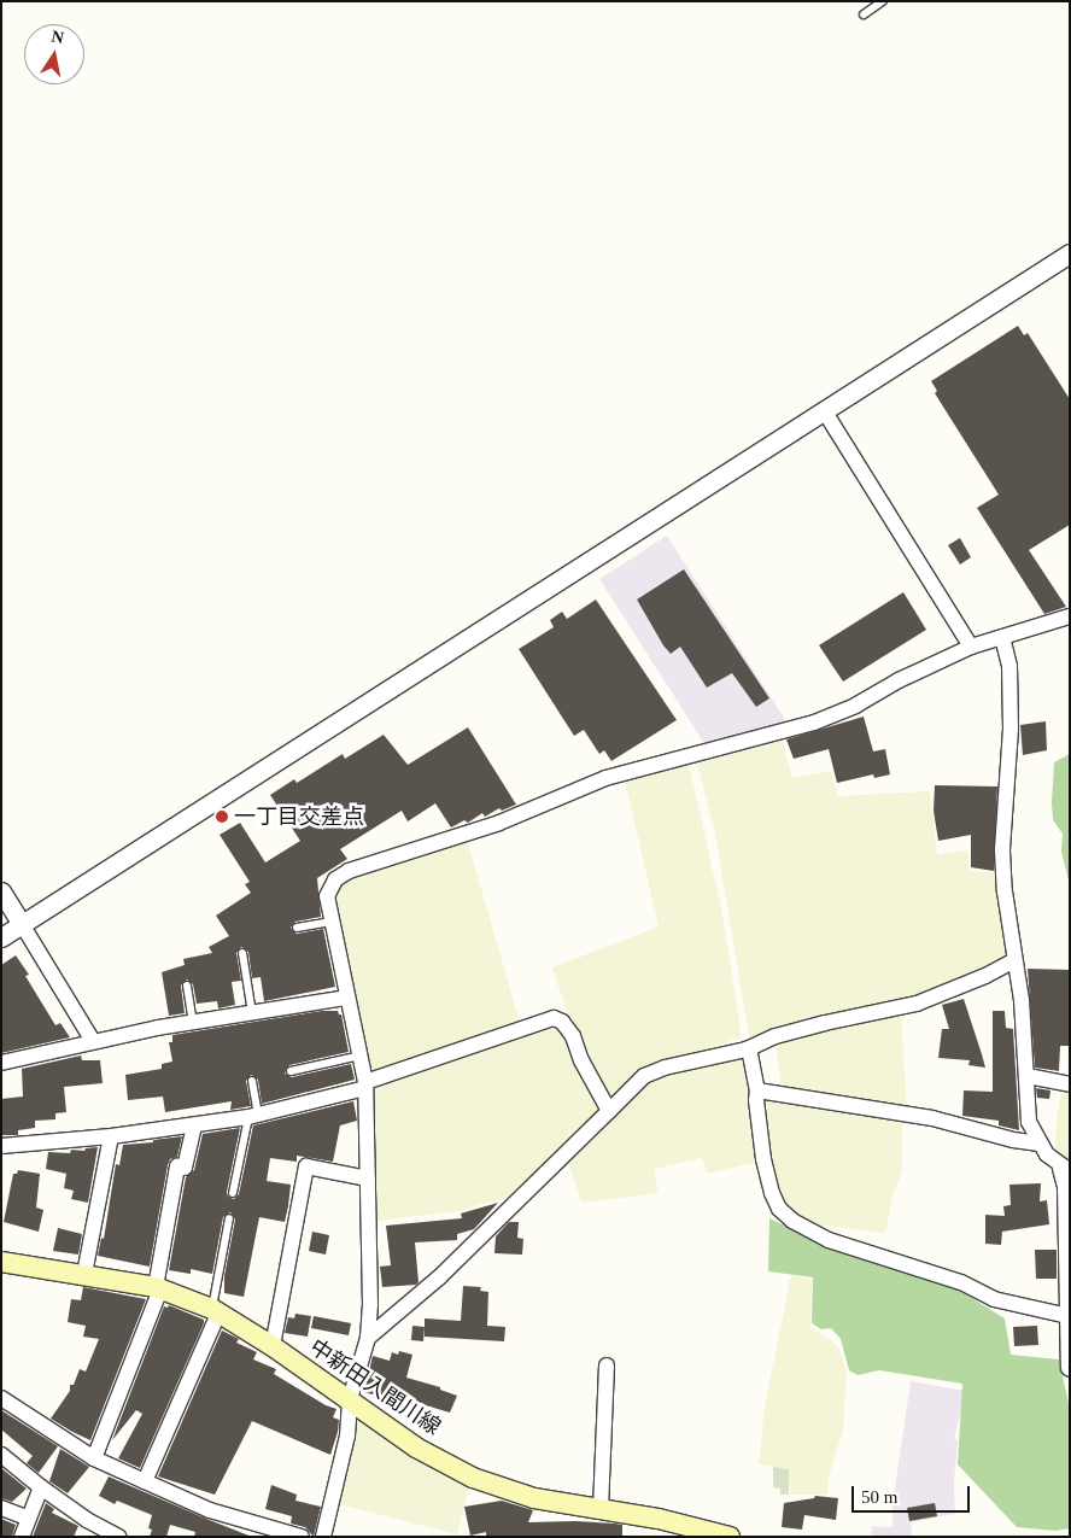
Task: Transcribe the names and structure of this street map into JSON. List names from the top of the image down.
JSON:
{
  "streets": {
    "main road": ["中新田入間川線"]
  },
  "places": ["一丁目交差点"],
  "scale_bar": "50 m",
  "north": "top"
}
